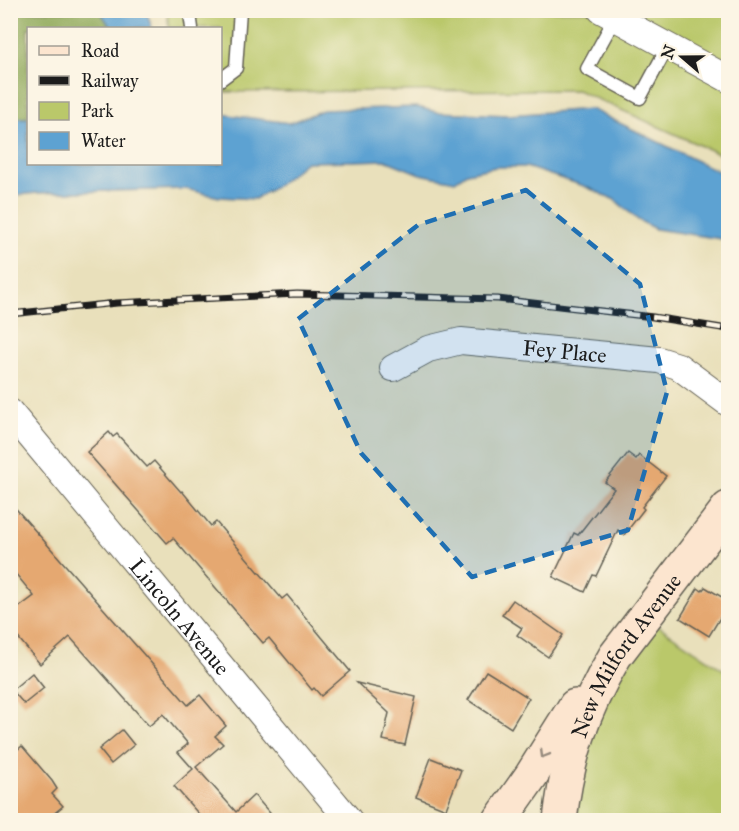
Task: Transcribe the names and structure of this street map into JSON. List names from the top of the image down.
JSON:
{
  "streets": {
    "main road": ["New Milford Avenue"],
    "street": ["Fey Place", "Lincoln Avenue"]
  },
  "legend": [
    "Road",
    "Railway",
    "Park",
    "Water"
  ],
  "north": "left"
}
